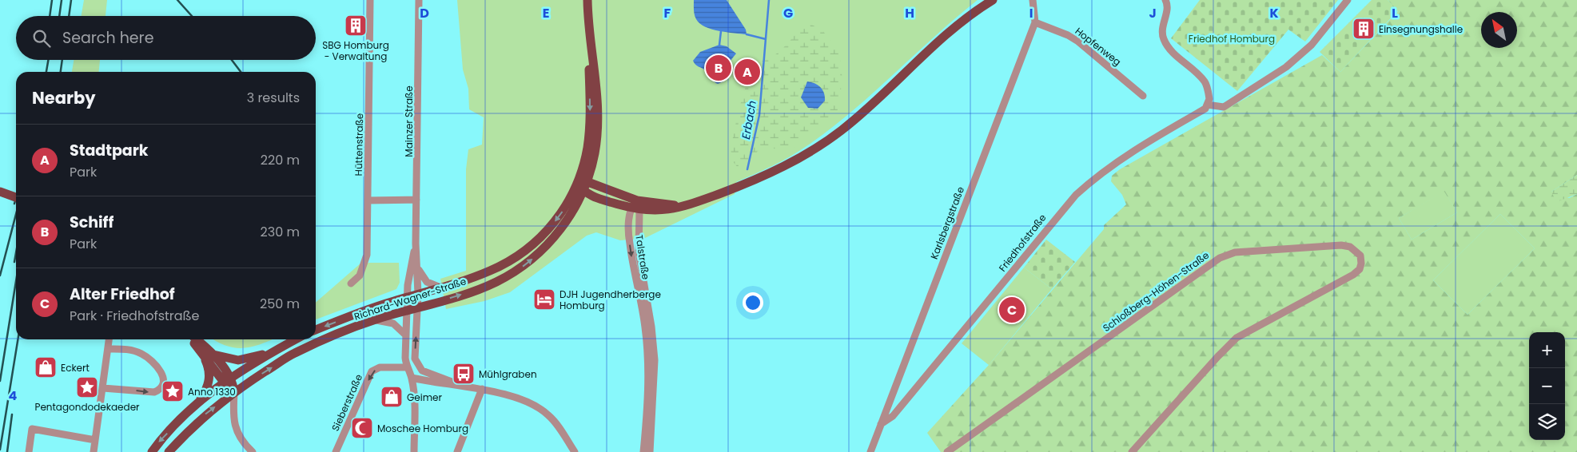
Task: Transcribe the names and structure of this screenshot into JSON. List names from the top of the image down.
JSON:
{
  "streets": {
    "main road": ["Richard-Wagner-Straße"],
    "street": [
      "Hopfenweg",
      "Mainzer Straße",
      "Hüttenstraße",
      "Karlsbergstraße",
      "Friedhofstraße",
      "Talstraße",
      "Schloßberg-Höhen-Straße",
      "Sieberstraße"
    ]
  },
  "crossings": [
    ["Hopfenweg", "Karlsbergstraße"],
    ["Mainzer Straße", "Richard-Wagner-Straße"],
    ["Mainzer Straße", "Sieberstraße"],
    ["Karlsbergstraße", "Friedhofstraße"]
  ],
  "one_way": ["Sieberstraße"],
  "water": ["Erbach"],
  "parks": ["Friedhof Homburg"],
  "places": {
    "building": ["SBG Homburg - Verwaltung", "Einsegnungshalle"],
    "hotel": ["DJH Jugendherberge Homburg"],
    "shop": ["Eckert", "Geimer"],
    "bus stop": ["Mühlgraben"],
    "place": ["Pentagondodekaeder", "Anno 1330"],
    "mosque": ["Moschee Homburg"]
  },
  "north": "top left",
  "page": {
    "search": "Search here",
    "pins": ["B", "A", "C"],
    "heading": ["Nearby", "3 results"],
    "list": [
      {
        "mark": "A",
        "name": "Stadtpark",
        "note": "Park",
        "value": "220 m"
      },
      {
        "mark": "B",
        "name": "Schiff",
        "note": "Park",
        "value": "230 m"
      },
      {
        "mark": "C",
        "name": "Alter Friedhof",
        "note": "Park · Friedhofstraße",
        "value": "250 m"
      }
    ],
    "map_buttons": ["+", "−"]
  },
  "grid": {
    "columns": [
      "D",
      "E",
      "F",
      "G",
      "H",
      "I",
      "J",
      "K",
      "L"
    ],
    "rows": ["4"]
  }
}
